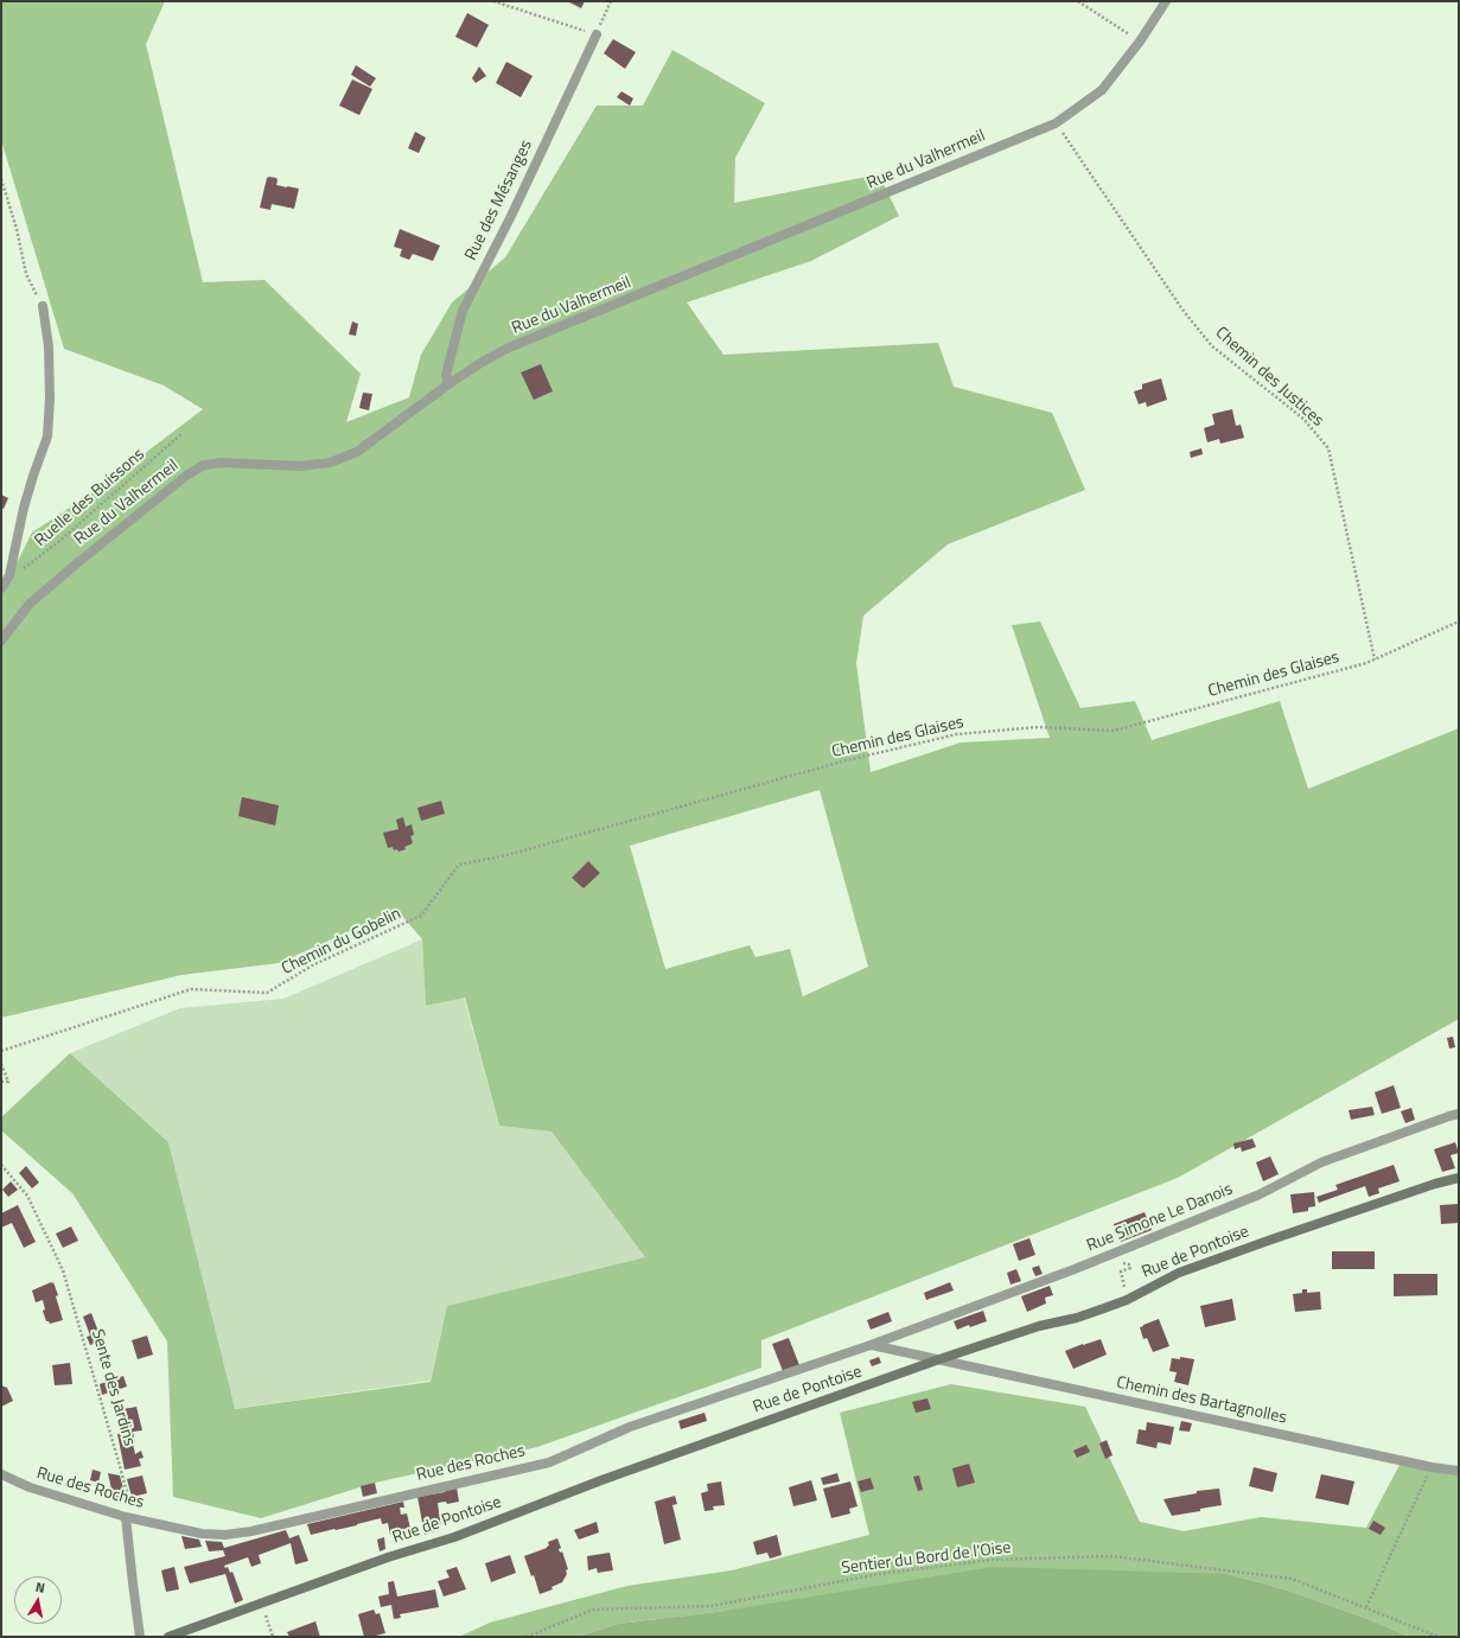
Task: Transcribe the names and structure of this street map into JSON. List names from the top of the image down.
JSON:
{
  "streets": {
    "main road": ["Rue de Pontoise"],
    "street": [
      "Rue du Valhermeil",
      "Rue des Mésanges",
      "Rue Simone Le Danois",
      "Chemin des Bartagnolles",
      "Rue des Roches"
    ],
    "path": [
      "Chemin des Justices",
      "Ruelle des Buissons",
      "Chemin des Glaises",
      "Chemin du Gobelin",
      "Sente des Jardins",
      "Sentier du Bord de l'Oise"
    ]
  },
  "crossings": [
    ["Rue du Valhermeil", "Rue des Mésanges"],
    ["Rue du Valhermeil", "Chemin des Justices"],
    ["Chemin des Justices", "Chemin des Glaises"],
    ["Chemin des Glaises", "Chemin du Gobelin"],
    ["Rue Simone Le Danois", "Rue des Roches"],
    ["Rue de Pontoise", "Chemin des Bartagnolles"],
    ["Sente des Jardins", "Rue des Roches"]
  ],
  "north": "top"
}
